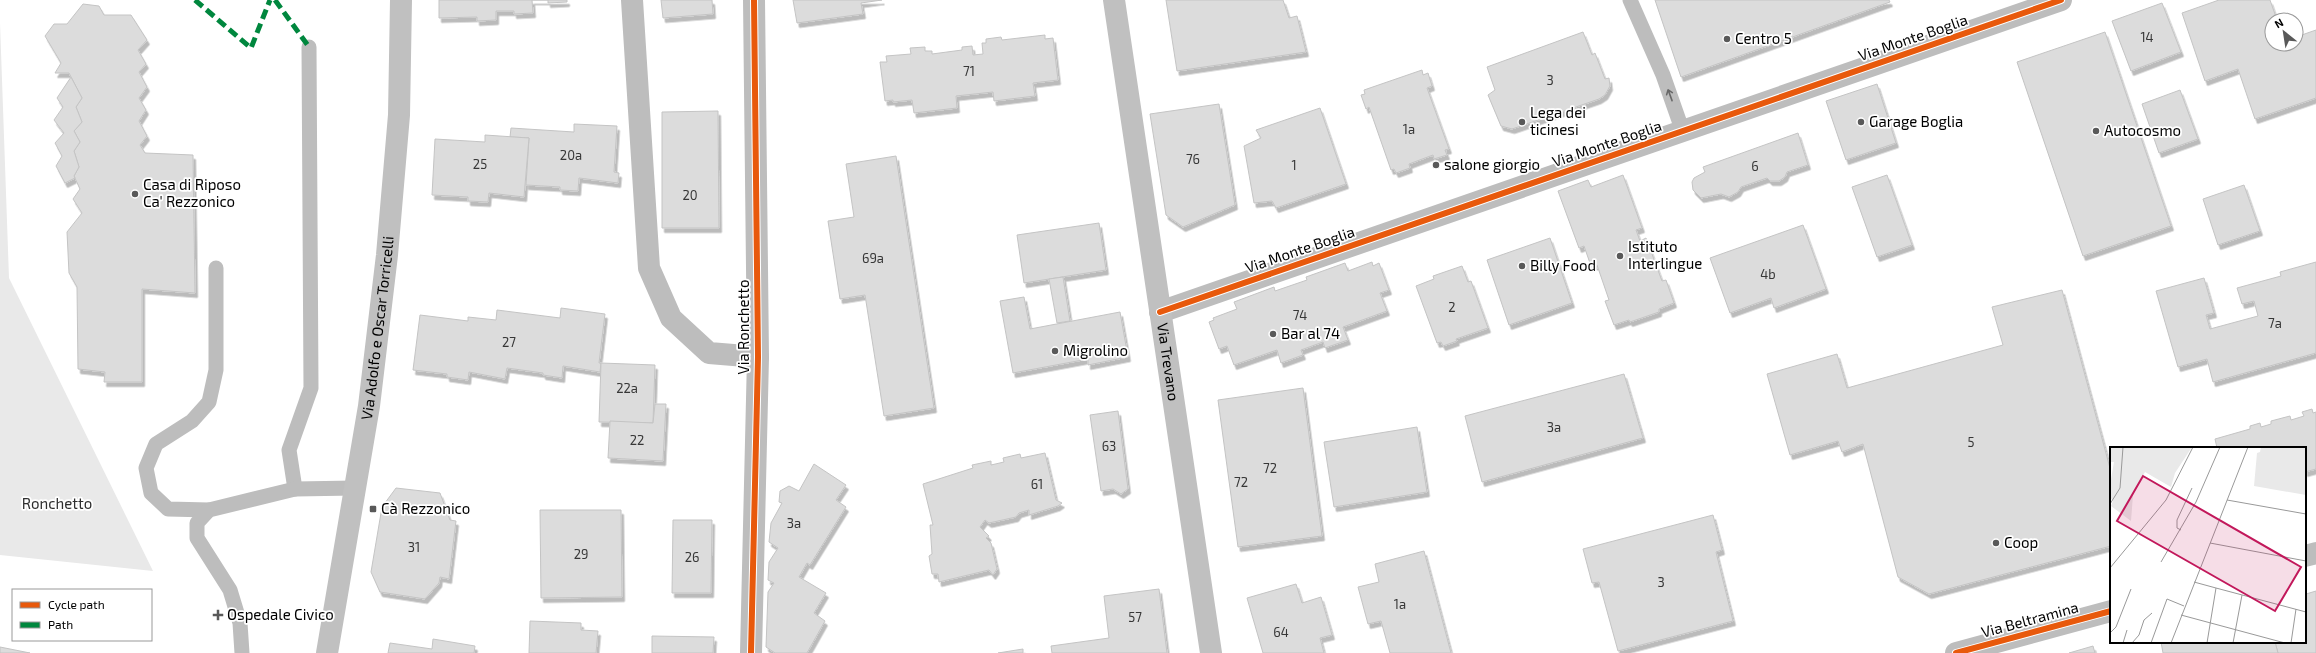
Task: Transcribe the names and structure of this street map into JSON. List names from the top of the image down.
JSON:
{
  "streets": {
    "main road": ["Via Adolfo e Oscar Torricelli", "Via Trevano"],
    "street": ["Via Monte Boglia", "Via Ronchetto", "Via Beltramina"]
  },
  "crossings": [
    ["Via Monte Boglia", "Via Trevano"]
  ],
  "parks": ["Ronchetto"],
  "places": {
    "other": [
      "Centro 5",
      "Lega dei ticinesi",
      "Garage Boglia",
      "Autocosmo",
      "salone giorgio",
      "Casa di Riposo Ca' Rezzonico",
      "Istituto Interlingue",
      "Billy Food",
      "Bar al 74",
      "Migrolino",
      "Coop"
    ],
    "transit": ["Cà Rezzonico"],
    "health": ["Ospedale Civico"]
  },
  "house_numbers": [
    "14",
    "71",
    "3",
    "1a",
    "20a",
    "76",
    "25",
    "1",
    "6",
    "20",
    "69a",
    "4b",
    "2",
    "74",
    "7a",
    "27",
    "22a",
    "3a",
    "22",
    "5",
    "63",
    "72",
    "72",
    "61",
    "3a",
    "31",
    "29",
    "26",
    "3",
    "1a",
    "57",
    "64"
  ],
  "legend": ["Cycle path", "Path"],
  "north": "top left"
}
